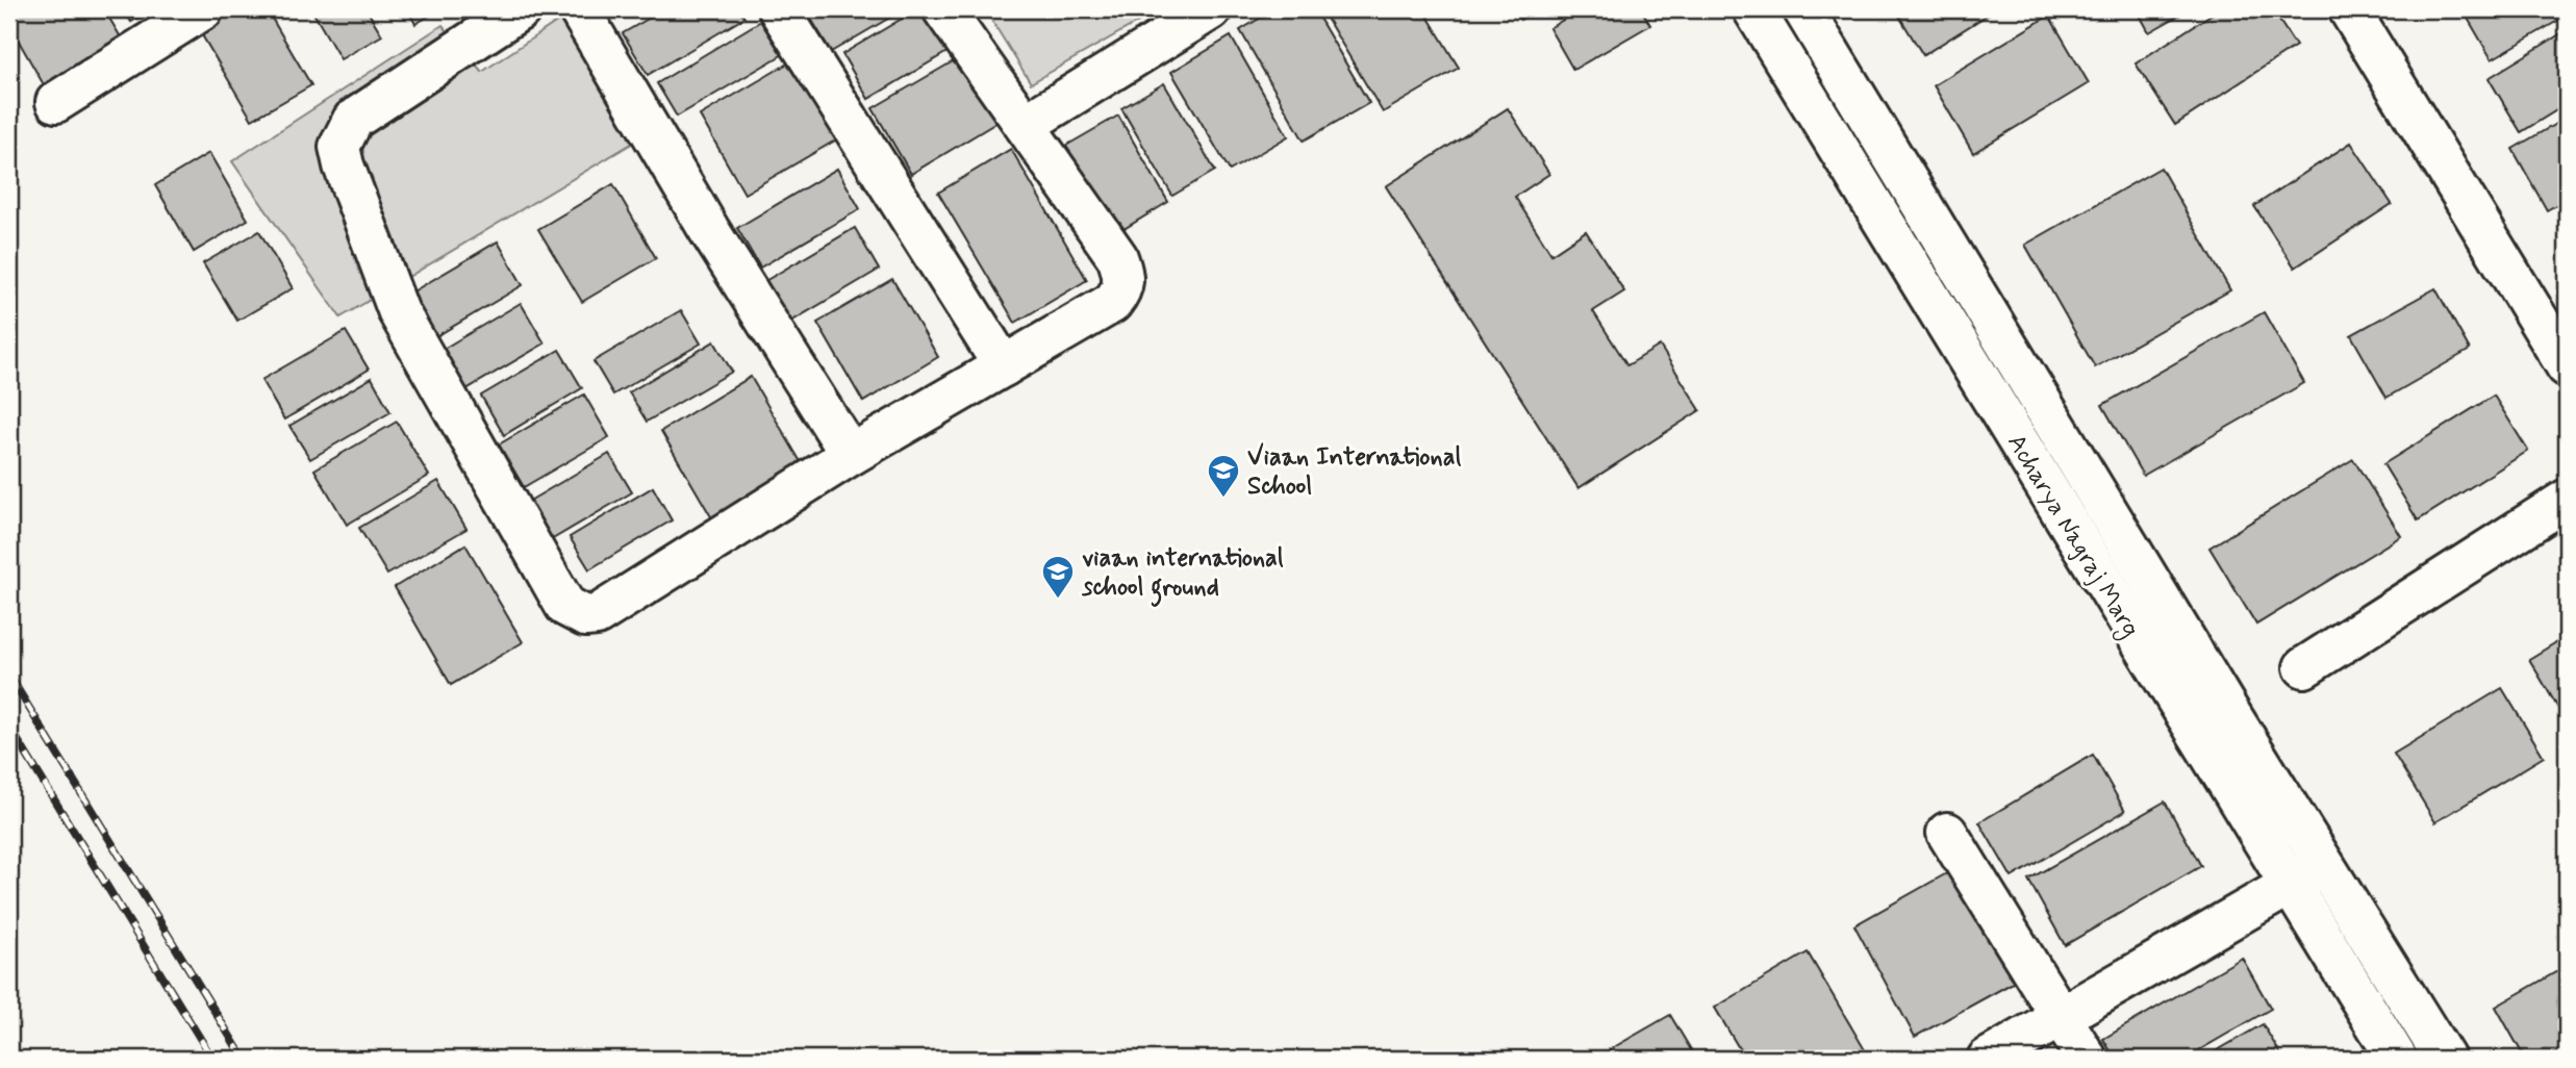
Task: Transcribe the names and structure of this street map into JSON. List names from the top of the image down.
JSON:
{
  "streets": {
    "street": ["Acharya Nagraj Marg"]
  },
  "places": {
    "school or university": ["Viaan International School", "viaan international school ground"]
  }
}
